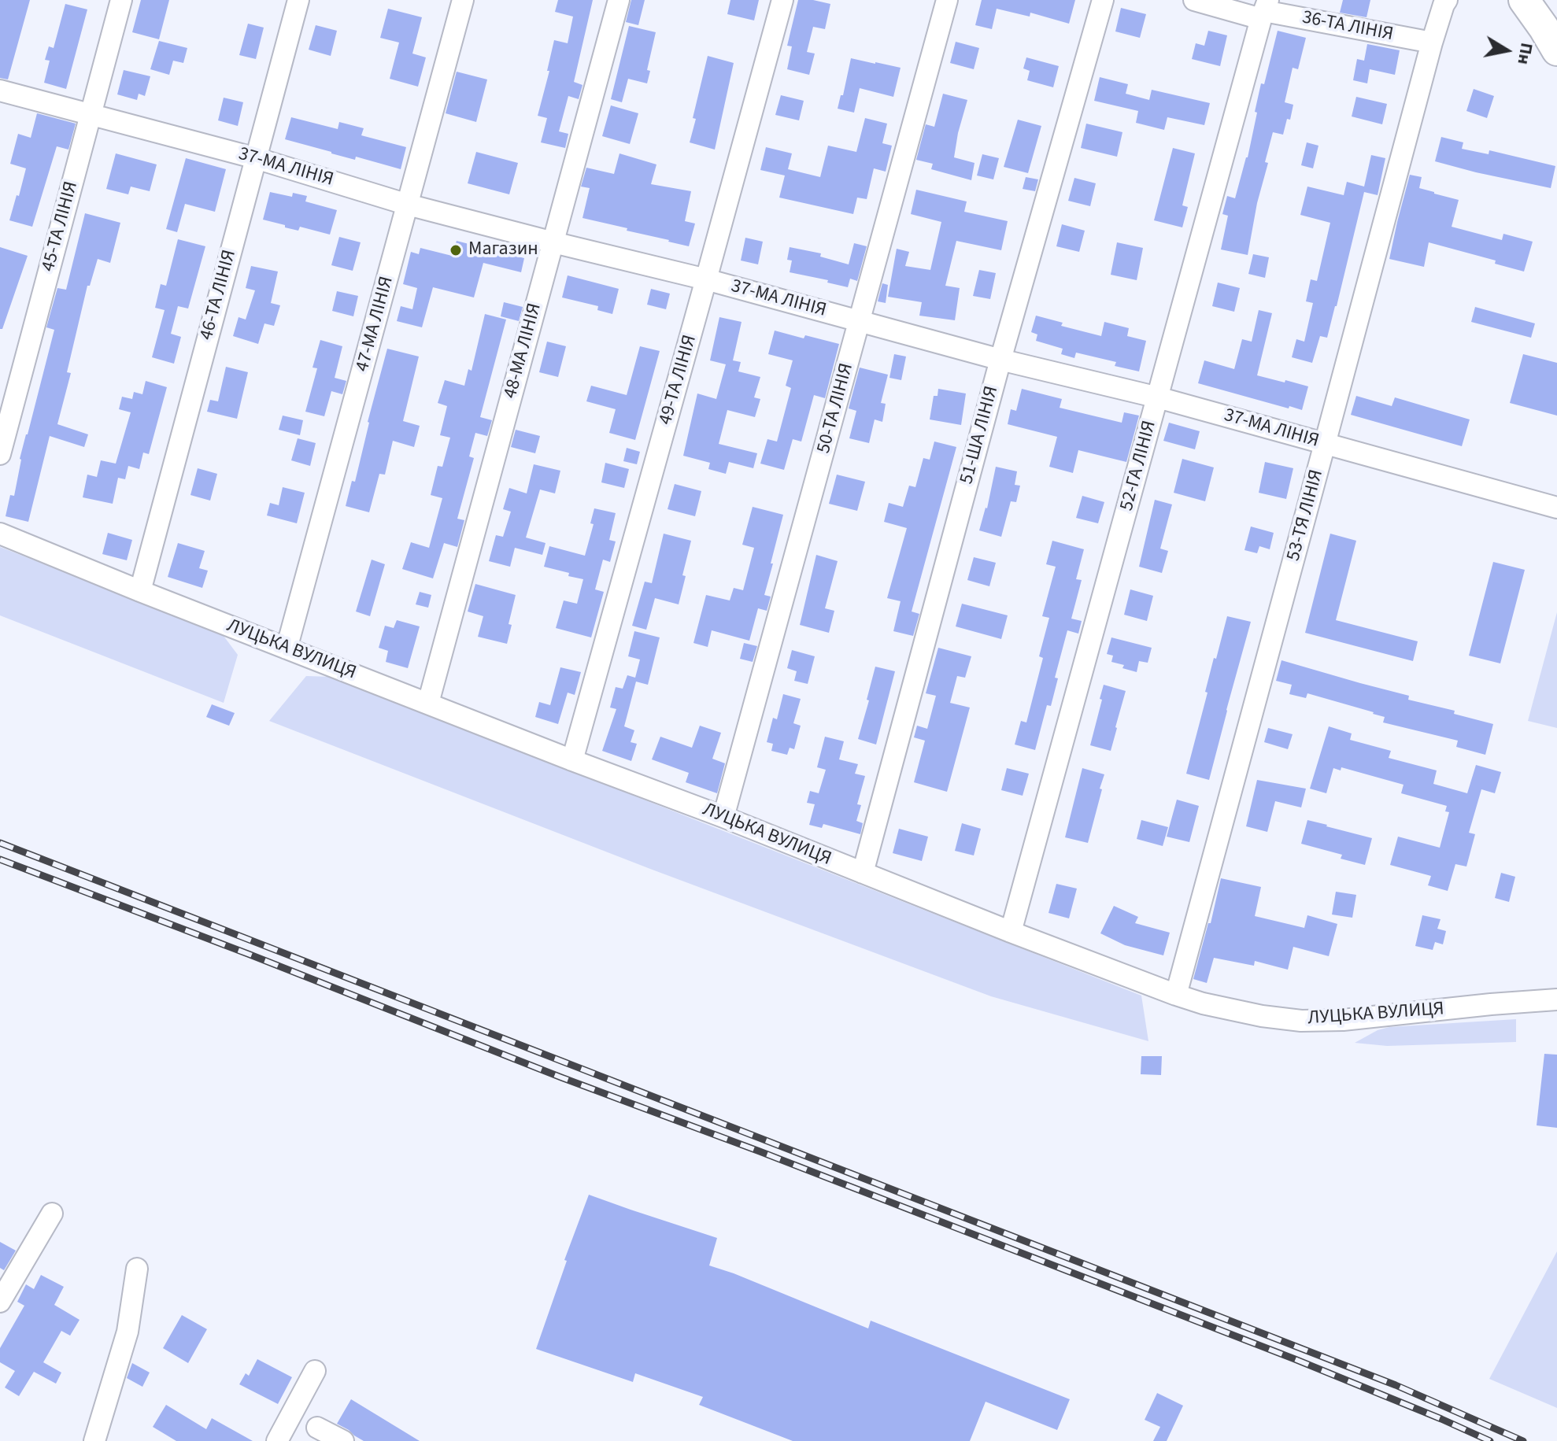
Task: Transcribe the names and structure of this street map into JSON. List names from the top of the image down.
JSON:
{
  "streets": {
    "street": [
      "36-ТА ЛІНІЯ",
      "37-МА ЛІНІЯ",
      "45-ТА ЛІНІЯ",
      "46-ТА ЛІНІЯ",
      "47-МА ЛІНІЯ",
      "48-МА ЛІНІЯ",
      "49-ТА ЛІНІЯ",
      "50-ТА ЛІНІЯ",
      "51-ША ЛІНІЯ",
      "52-ГА ЛІНІЯ",
      "53-ТЯ ЛІНІЯ",
      "ЛУЦЬКА ВУЛИЦЯ"
    ]
  },
  "crossings": [
    ["36-ТА ЛІНІЯ", "52-ГА ЛІНІЯ"],
    ["36-ТА ЛІНІЯ", "53-ТЯ ЛІНІЯ"],
    ["37-МА ЛІНІЯ", "45-ТА ЛІНІЯ"],
    ["37-МА ЛІНІЯ", "46-ТА ЛІНІЯ"],
    ["37-МА ЛІНІЯ", "47-МА ЛІНІЯ"],
    ["37-МА ЛІНІЯ", "48-МА ЛІНІЯ"],
    ["37-МА ЛІНІЯ", "49-ТА ЛІНІЯ"],
    ["37-МА ЛІНІЯ", "50-ТА ЛІНІЯ"],
    ["37-МА ЛІНІЯ", "51-ША ЛІНІЯ"],
    ["37-МА ЛІНІЯ", "52-ГА ЛІНІЯ"],
    ["37-МА ЛІНІЯ", "53-ТЯ ЛІНІЯ"],
    ["46-ТА ЛІНІЯ", "ЛУЦЬКА ВУЛИЦЯ"],
    ["47-МА ЛІНІЯ", "ЛУЦЬКА ВУЛИЦЯ"],
    ["48-МА ЛІНІЯ", "ЛУЦЬКА ВУЛИЦЯ"],
    ["49-ТА ЛІНІЯ", "ЛУЦЬКА ВУЛИЦЯ"],
    ["50-ТА ЛІНІЯ", "ЛУЦЬКА ВУЛИЦЯ"],
    ["51-ША ЛІНІЯ", "ЛУЦЬКА ВУЛИЦЯ"],
    ["52-ГА ЛІНІЯ", "ЛУЦЬКА ВУЛИЦЯ"],
    ["53-ТЯ ЛІНІЯ", "ЛУЦЬКА ВУЛИЦЯ"]
  ],
  "places": ["Магазин"],
  "north": "right"
}
